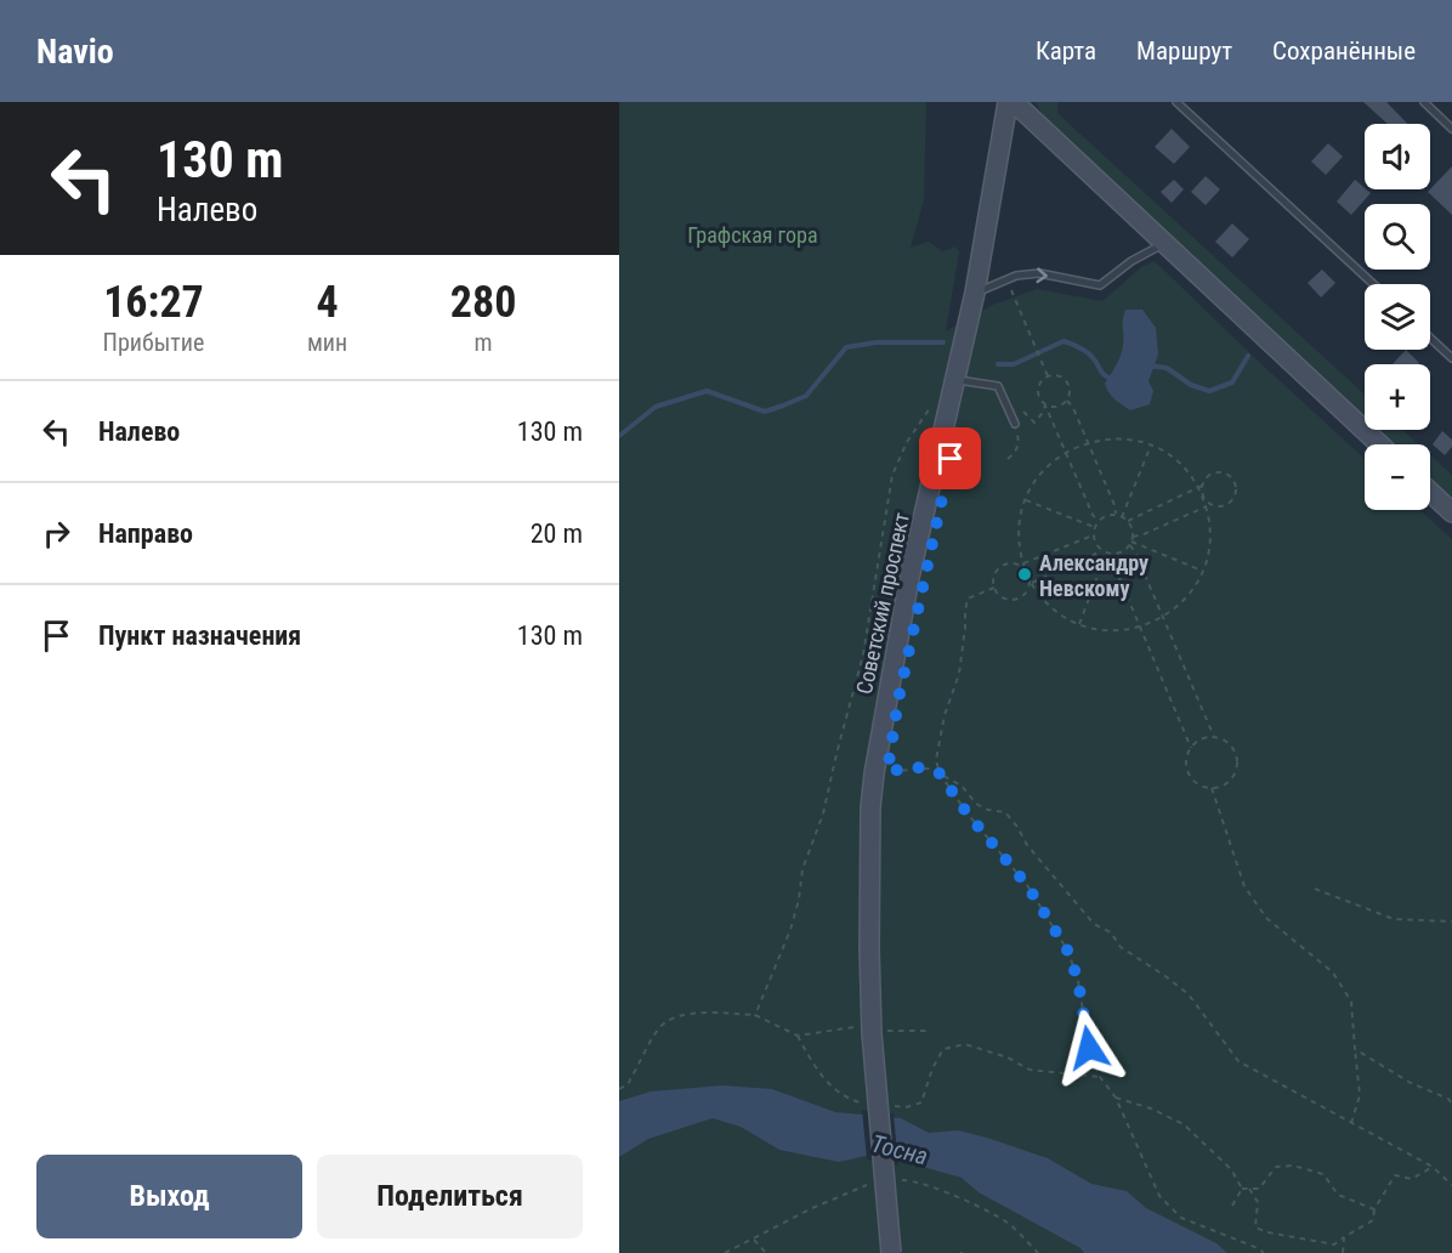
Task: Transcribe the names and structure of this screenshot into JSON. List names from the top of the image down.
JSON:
{
  "streets": {
    "main road": ["Советский проспект"]
  },
  "water": ["Тосна"],
  "parks": ["Графская гора"],
  "places": ["Александру Невскому"],
  "page": {
    "header": "Navio",
    "nav": ["Карта", "Маршрут", "Сохранённые"],
    "turn": ["130 m", "Налево"],
    "map_buttons": ["+", "−"],
    "eta": [
      "16:27",
      "Прибытие",
      "4",
      "мин",
      "280",
      "m"
    ],
    "list": [
      {
        "name": "Налево",
        "value": "130 m"
      },
      {
        "name": "Направо",
        "value": "20 m"
      },
      {
        "name": "Пункт назначения",
        "value": "130 m"
      }
    ],
    "buttons": ["Выход", "Поделиться"]
  }
}
